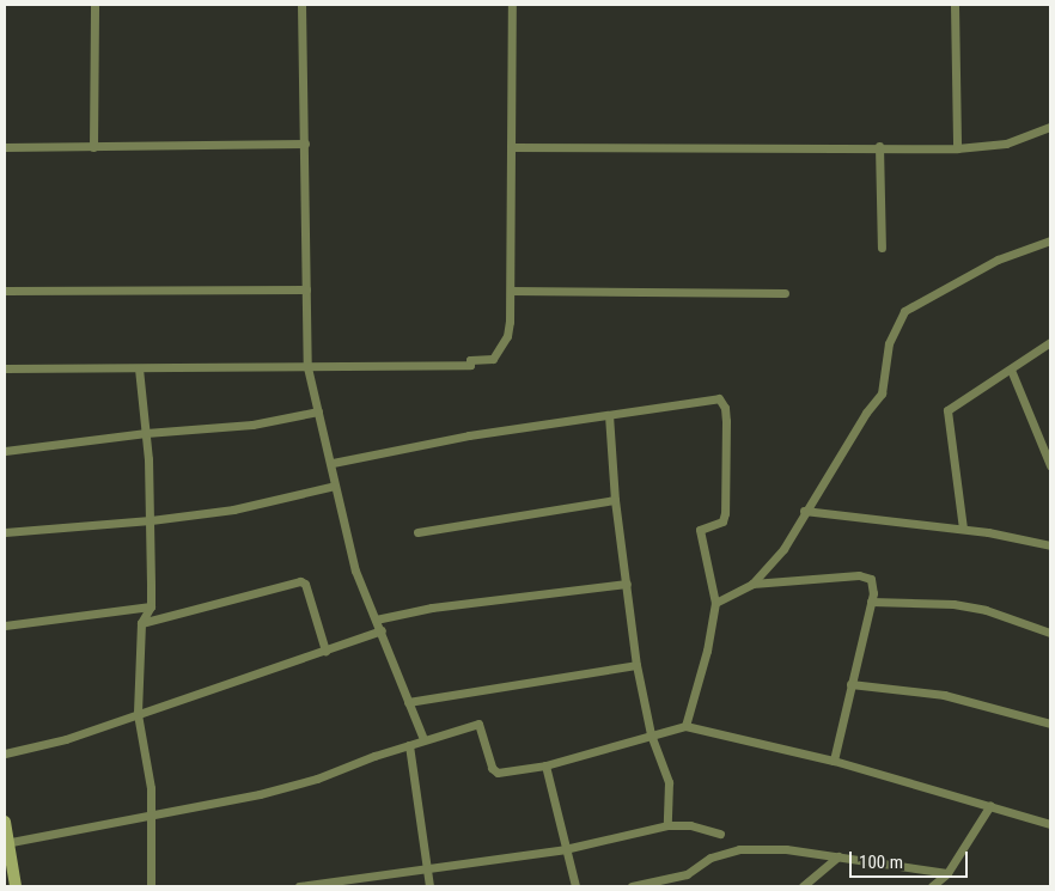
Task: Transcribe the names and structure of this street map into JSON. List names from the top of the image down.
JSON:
{
  "scale_bar": "100 m"
}
